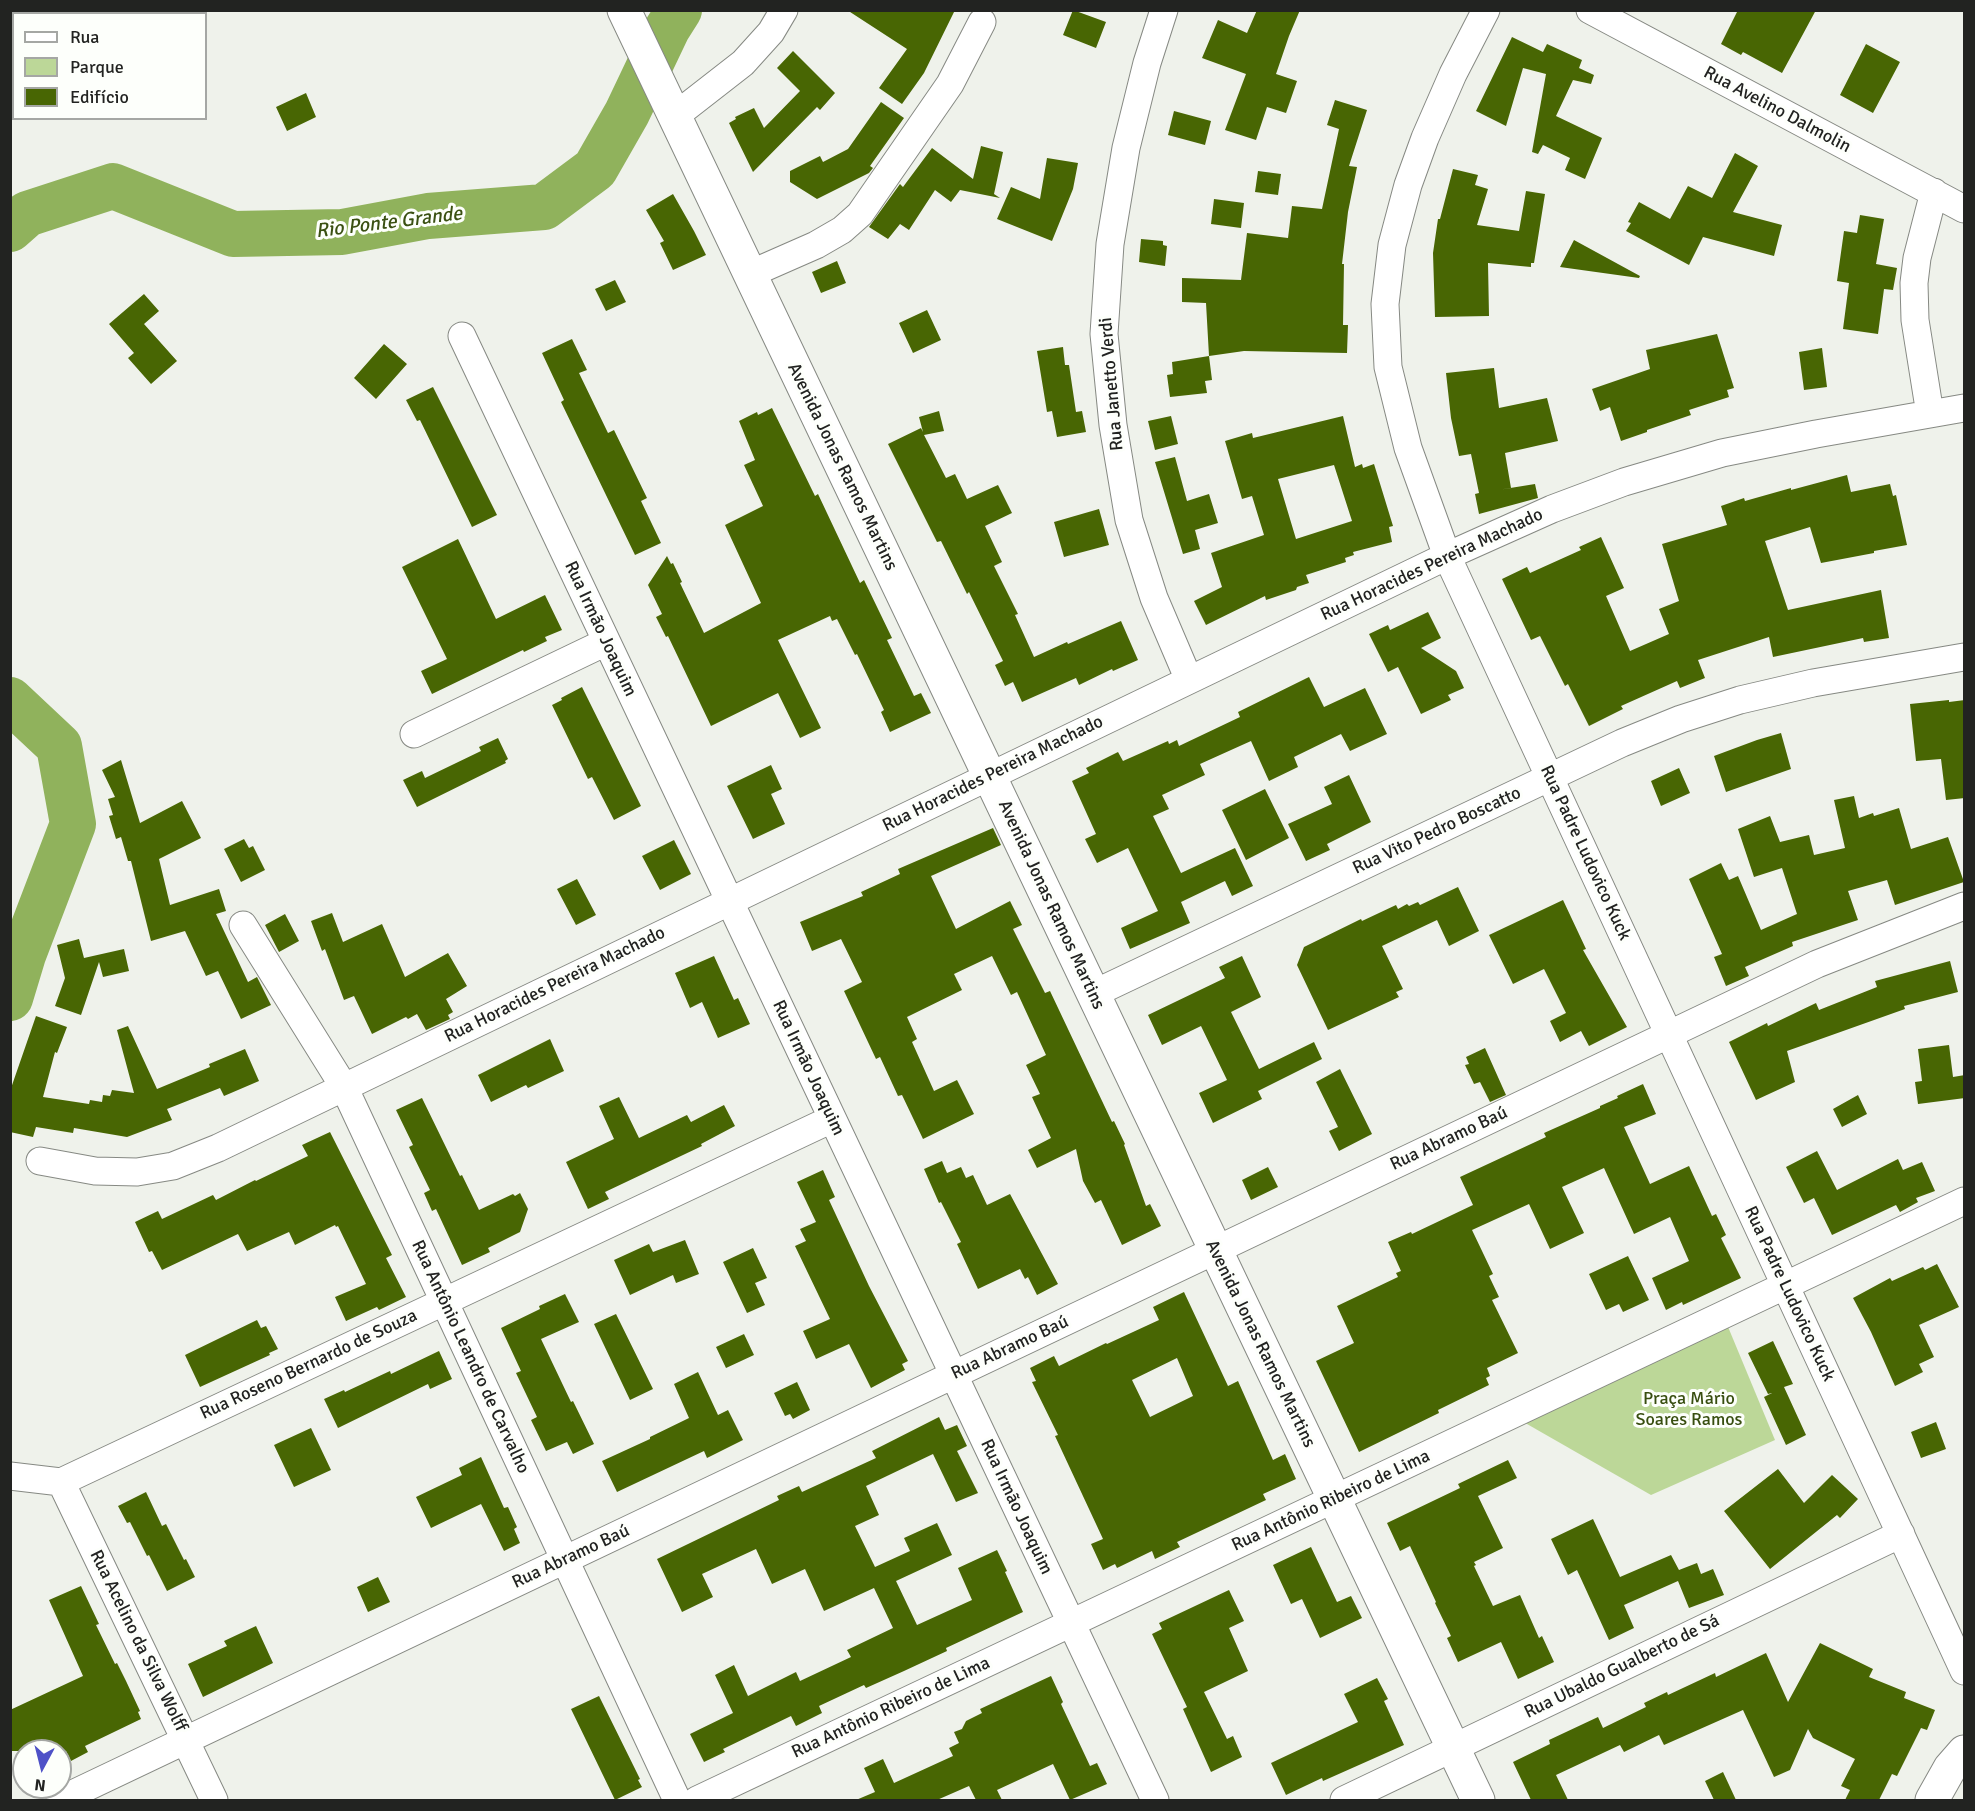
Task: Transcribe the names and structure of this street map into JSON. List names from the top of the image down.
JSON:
{
  "streets": {
    "main road": ["Avenida Jonas Ramos Martins"],
    "street": [
      "Rua Avelino Dalmolin",
      "Rua Janetto Verdi",
      "Rua Horacides Pereira Machado",
      "Rua Irmão Joaquim",
      "Rua Vito Pedro Boscatto",
      "Rua Padre Ludovico Kuck",
      "Rua Abramo Baú",
      "Rua Antônio Leandro de Carvalho",
      "Rua Roseno Bernardo de Souza",
      "Rua Antônio Ribeiro de Lima",
      "Rua Acelino da Silva Wolff",
      "Rua Ubaldo Gualberto de Sá"
    ]
  },
  "crossings": [
    ["Rua Janetto Verdi", "Rua Horacides Pereira Machado"],
    ["Avenida Jonas Ramos Martins", "Rua Horacides Pereira Machado"],
    ["Avenida Jonas Ramos Martins", "Rua Vito Pedro Boscatto"],
    ["Avenida Jonas Ramos Martins", "Rua Abramo Baú"],
    ["Avenida Jonas Ramos Martins", "Rua Antônio Ribeiro de Lima"],
    ["Avenida Jonas Ramos Martins", "Rua Ubaldo Gualberto de Sá"],
    ["Rua Horacides Pereira Machado", "Rua Irmão Joaquim"],
    ["Rua Horacides Pereira Machado", "Rua Padre Ludovico Kuck"],
    ["Rua Horacides Pereira Machado", "Rua Antônio Leandro de Carvalho"],
    ["Rua Irmão Joaquim", "Rua Abramo Baú"],
    ["Rua Irmão Joaquim", "Rua Roseno Bernardo de Souza"],
    ["Rua Irmão Joaquim", "Rua Antônio Ribeiro de Lima"],
    ["Rua Vito Pedro Boscatto", "Rua Padre Ludovico Kuck"],
    ["Rua Padre Ludovico Kuck", "Rua Abramo Baú"],
    ["Rua Padre Ludovico Kuck", "Rua Antônio Ribeiro de Lima"],
    ["Rua Padre Ludovico Kuck", "Rua Ubaldo Gualberto de Sá"],
    ["Rua Abramo Baú", "Rua Antônio Leandro de Carvalho"],
    ["Rua Abramo Baú", "Rua Acelino da Silva Wolff"],
    ["Rua Antônio Leandro de Carvalho", "Rua Roseno Bernardo de Souza"],
    ["Rua Roseno Bernardo de Souza", "Rua Acelino da Silva Wolff"]
  ],
  "water": ["Rio Ponte Grande"],
  "parks": ["Praça Mário Soares Ramos"],
  "legend": ["Rua", "Parque", "Edifício"],
  "north": "bottom"
}
